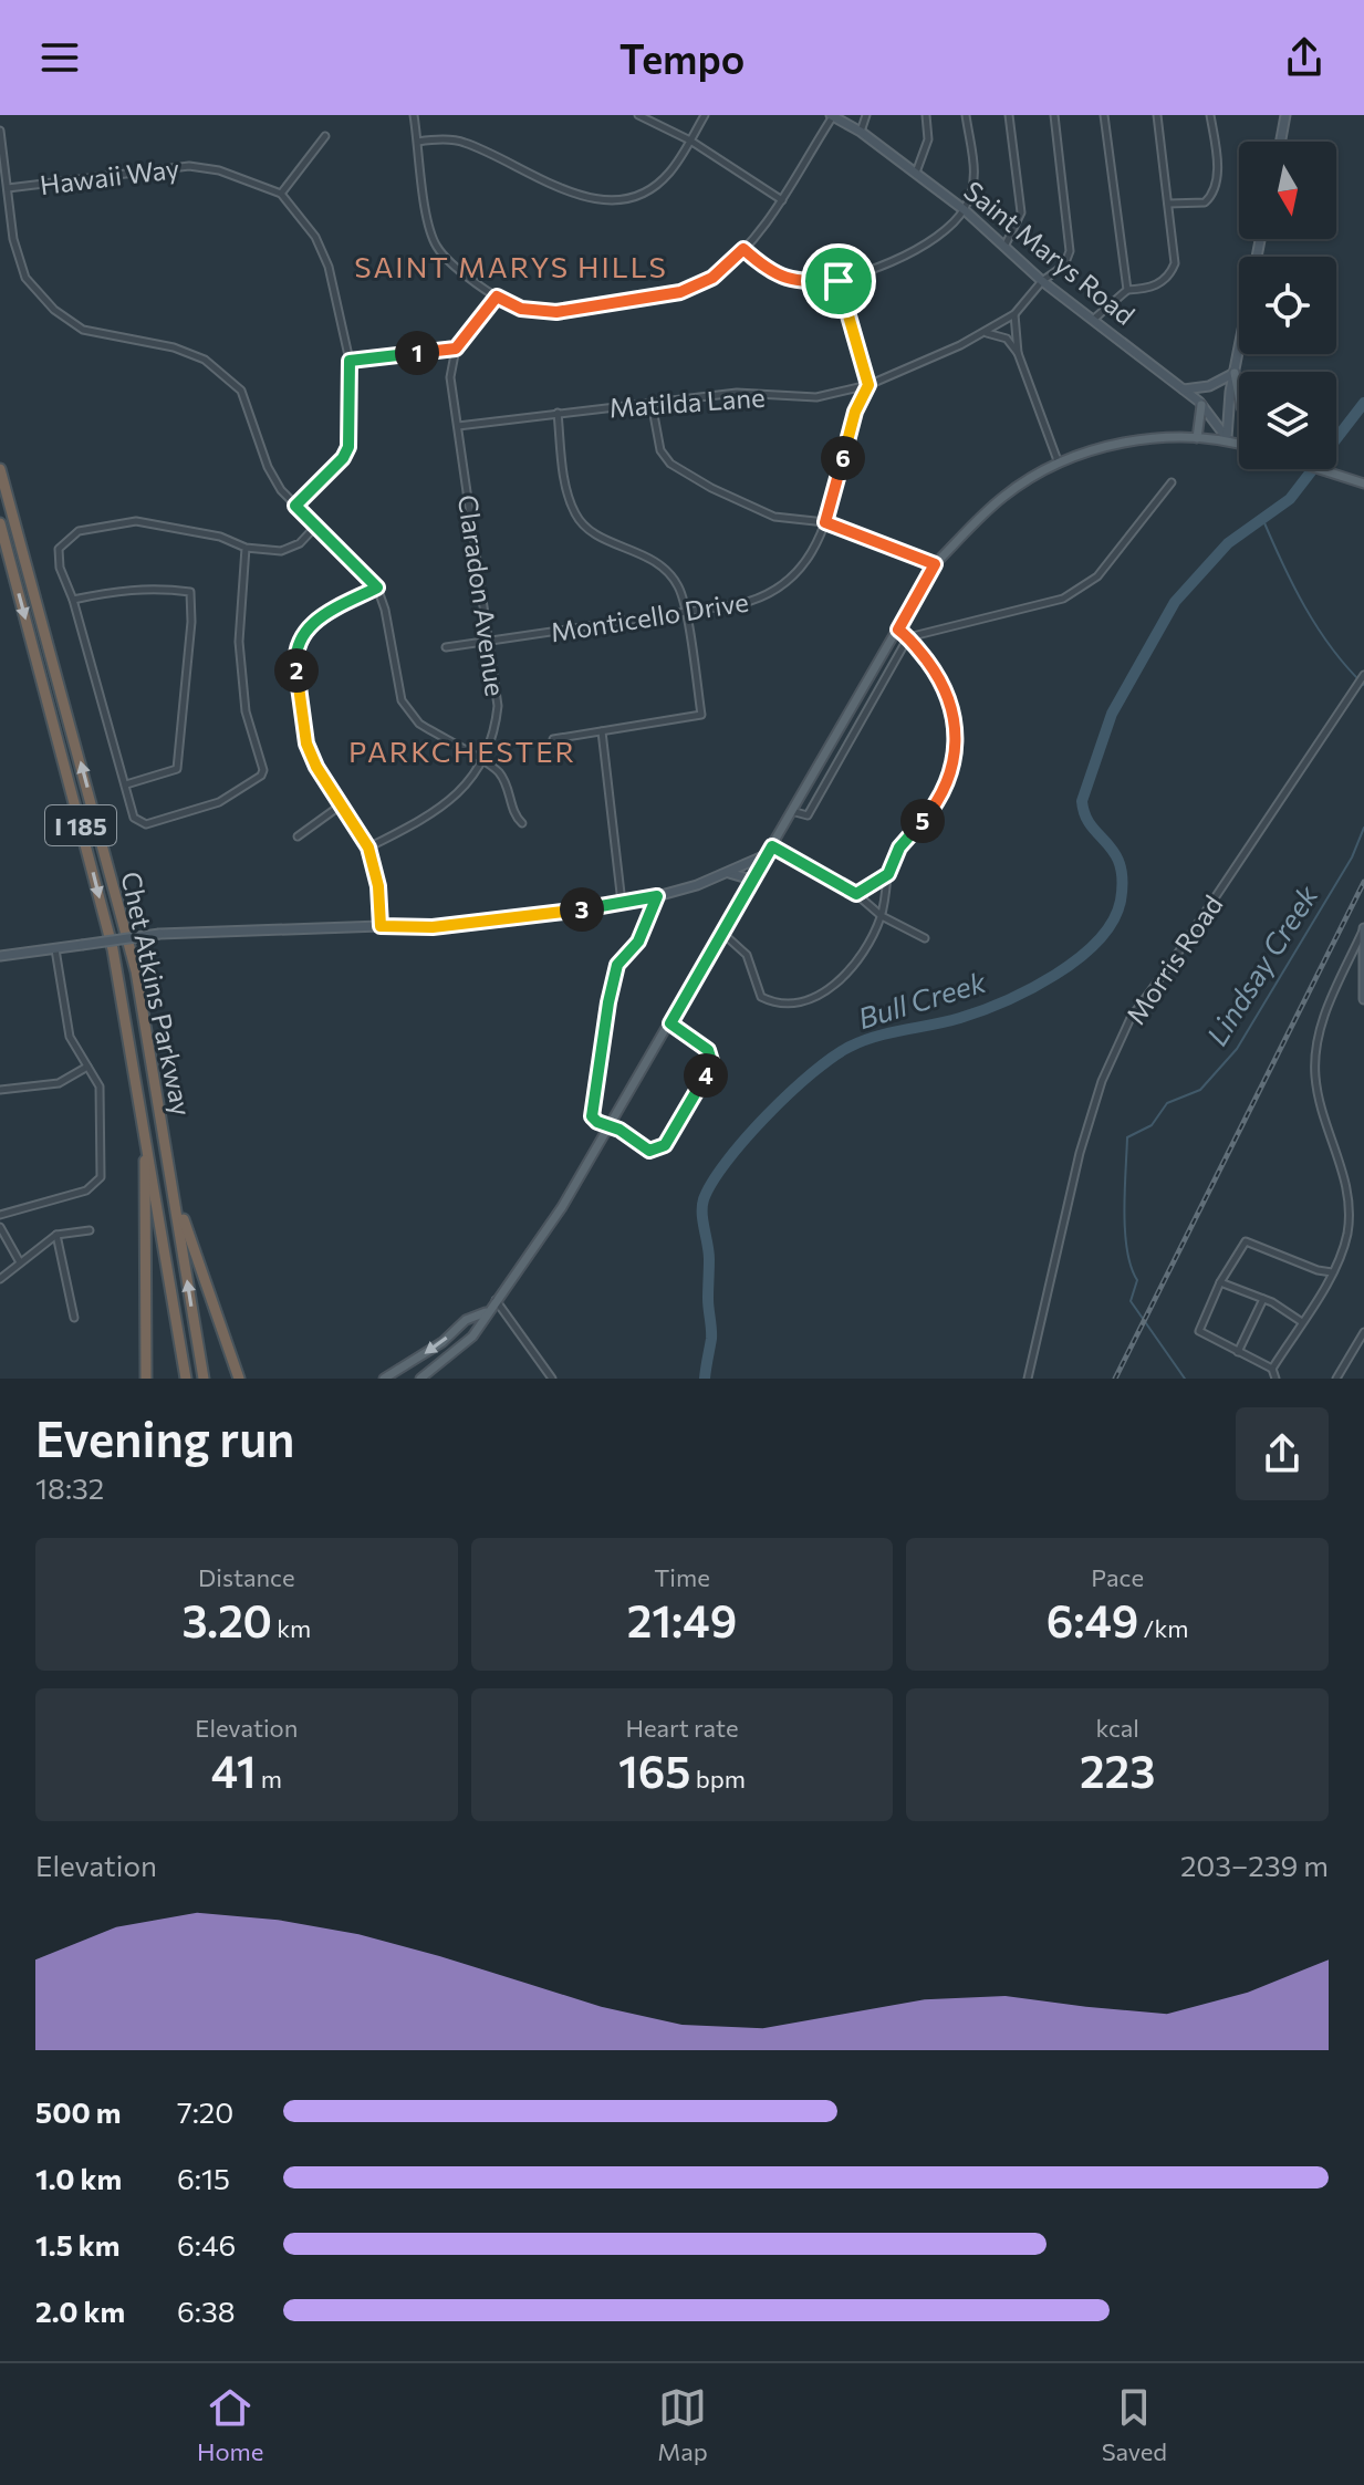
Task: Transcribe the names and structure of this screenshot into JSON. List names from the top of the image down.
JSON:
{
  "streets": {
    "highway": ["I 185", "Chet Atkins Parkway"],
    "street": [
      "Hawaii Way",
      "Saint Marys Road",
      "Matilda Lane",
      "Claradon Avenue",
      "Monticello Drive",
      "Morris Road"
    ]
  },
  "crossings": [
    ["Saint Marys Road", "Matilda Lane"],
    ["Matilda Lane", "Claradon Avenue"],
    ["Matilda Lane", "Monticello Drive"],
    ["Claradon Avenue", "Monticello Drive"]
  ],
  "districts": ["SAINT MARYS HILLS", "PARKCHESTER"],
  "water": ["Lindsay Creek", "Bull Creek"],
  "north": "bottom",
  "page": {
    "header": "Tempo",
    "pins": [
      "1",
      "6",
      "2",
      "5",
      "3",
      "4"
    ],
    "heading": ["Evening run", "18:32"],
    "stats": [
      ["Distance", "3.20 km"],
      ["Time", "21:49"],
      ["Pace", "6:49 /km"],
      ["Elevation", "41 m"],
      ["Heart rate", "165 bpm"],
      ["kcal", "223"]
    ],
    "chart": ["Elevation", "203–239 m"],
    "list": [
      {
        "name": "500 m",
        "note": "7:20"
      },
      {
        "name": "1.0 km",
        "note": "6:15"
      },
      {
        "name": "1.5 km",
        "note": "6:46"
      },
      {
        "name": "2.0 km",
        "note": "6:38"
      }
    ],
    "tabs": ["Home", "Map", "Saved"]
  }
}
